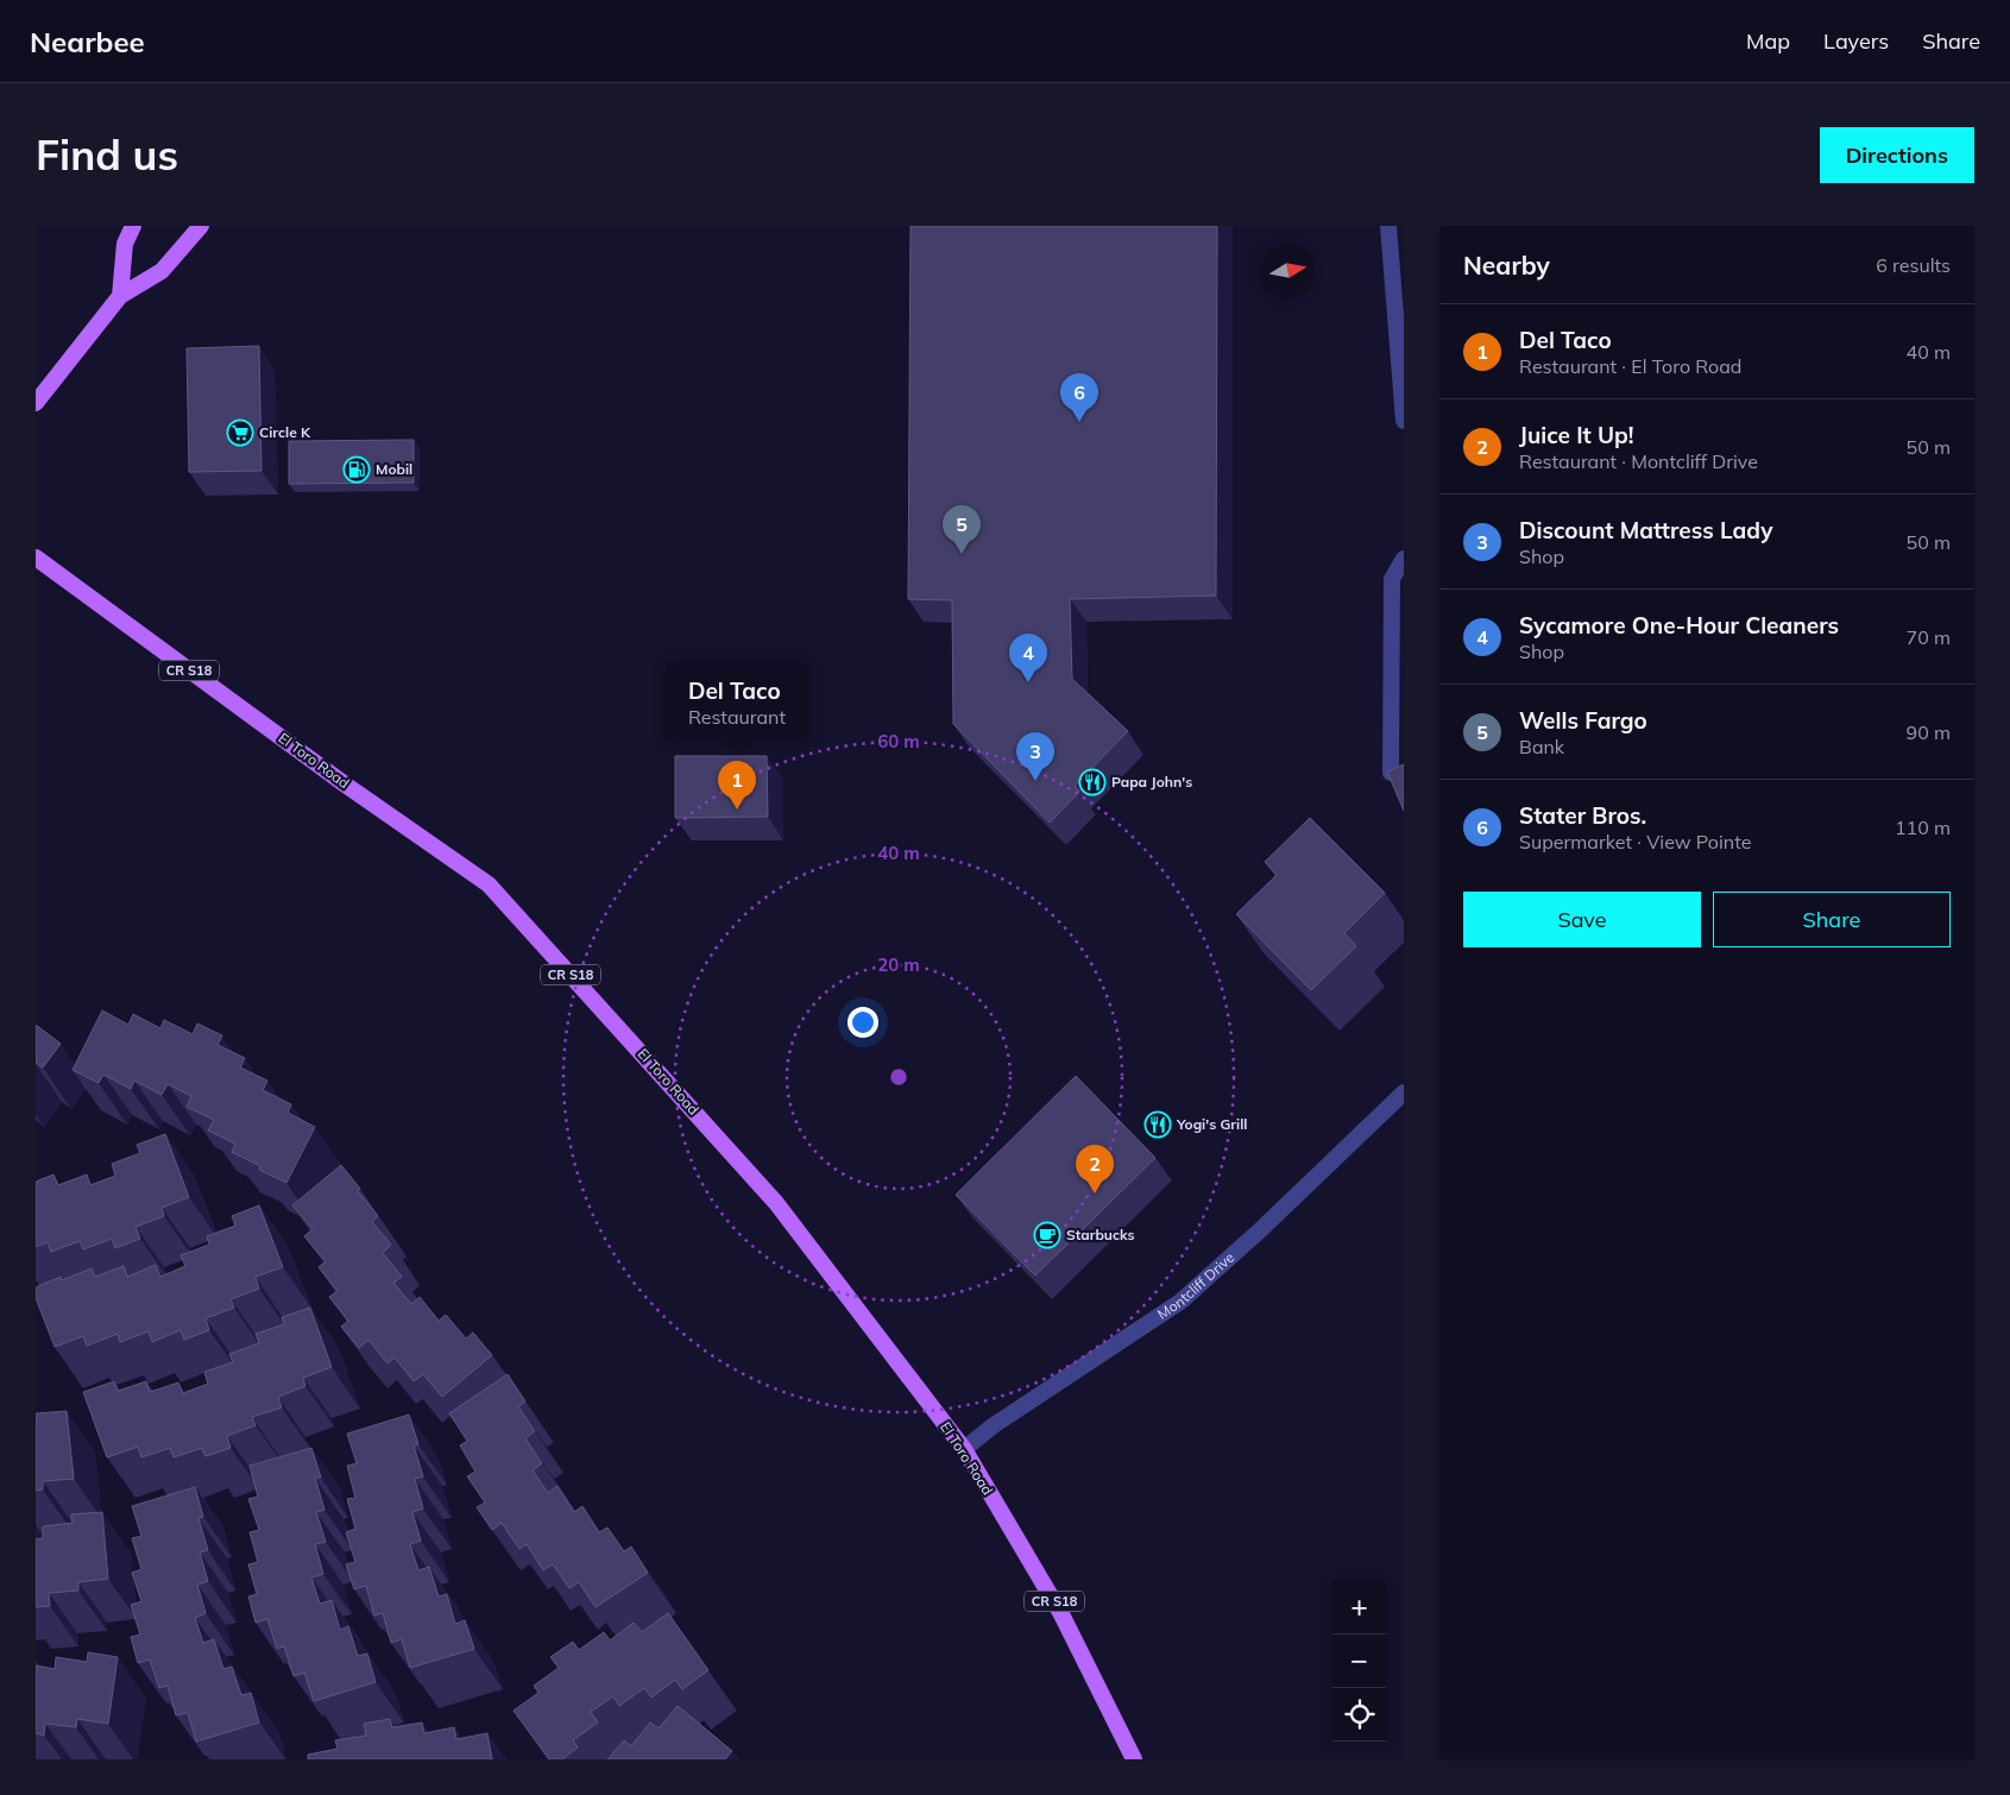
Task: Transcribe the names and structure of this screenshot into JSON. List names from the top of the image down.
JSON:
{
  "streets": {
    "main road": ["CR S18", "El Toro Road"],
    "street": ["Montcliff Drive"]
  },
  "crossings": [
    ["El Toro Road", "Montcliff Drive"]
  ],
  "places": {
    "supermarket": ["Circle K"],
    "fuel station": ["Mobil"],
    "restaurant": ["Papa John's", "Yogi's Grill"],
    "cafe": ["Starbucks"]
  },
  "north": "right",
  "page": {
    "header": "Nearbee",
    "nav": ["Map", "Layers", "Share"],
    "buttons": [
      "Directions",
      ["Save", "Share"]
    ],
    "title": "Find us",
    "heading": ["Nearby", "6 results"],
    "list": [
      {
        "mark": "1",
        "name": "Del Taco",
        "note": "Restaurant · El Toro Road",
        "value": "40 m"
      },
      {
        "mark": "2",
        "name": "Juice It Up!",
        "note": "Restaurant · Montcliff Drive",
        "value": "50 m"
      },
      {
        "mark": "3",
        "name": "Discount Mattress Lady",
        "note": "Shop",
        "value": "50 m"
      },
      {
        "mark": "4",
        "name": "Sycamore One-Hour Cleaners",
        "note": "Shop",
        "value": "70 m"
      },
      {
        "mark": "5",
        "name": "Wells Fargo",
        "note": "Bank",
        "value": "90 m"
      },
      {
        "mark": "6",
        "name": "Stater Bros.",
        "note": "Supermarket · View Pointe",
        "value": "110 m"
      }
    ],
    "pins": [
      "6",
      "5",
      "4",
      "3",
      "1",
      "2"
    ],
    "popup": ["Del Taco", "Restaurant"],
    "map_buttons": ["+", "−"]
  },
  "rings": ["60 m", "40 m", "20 m"]
}
